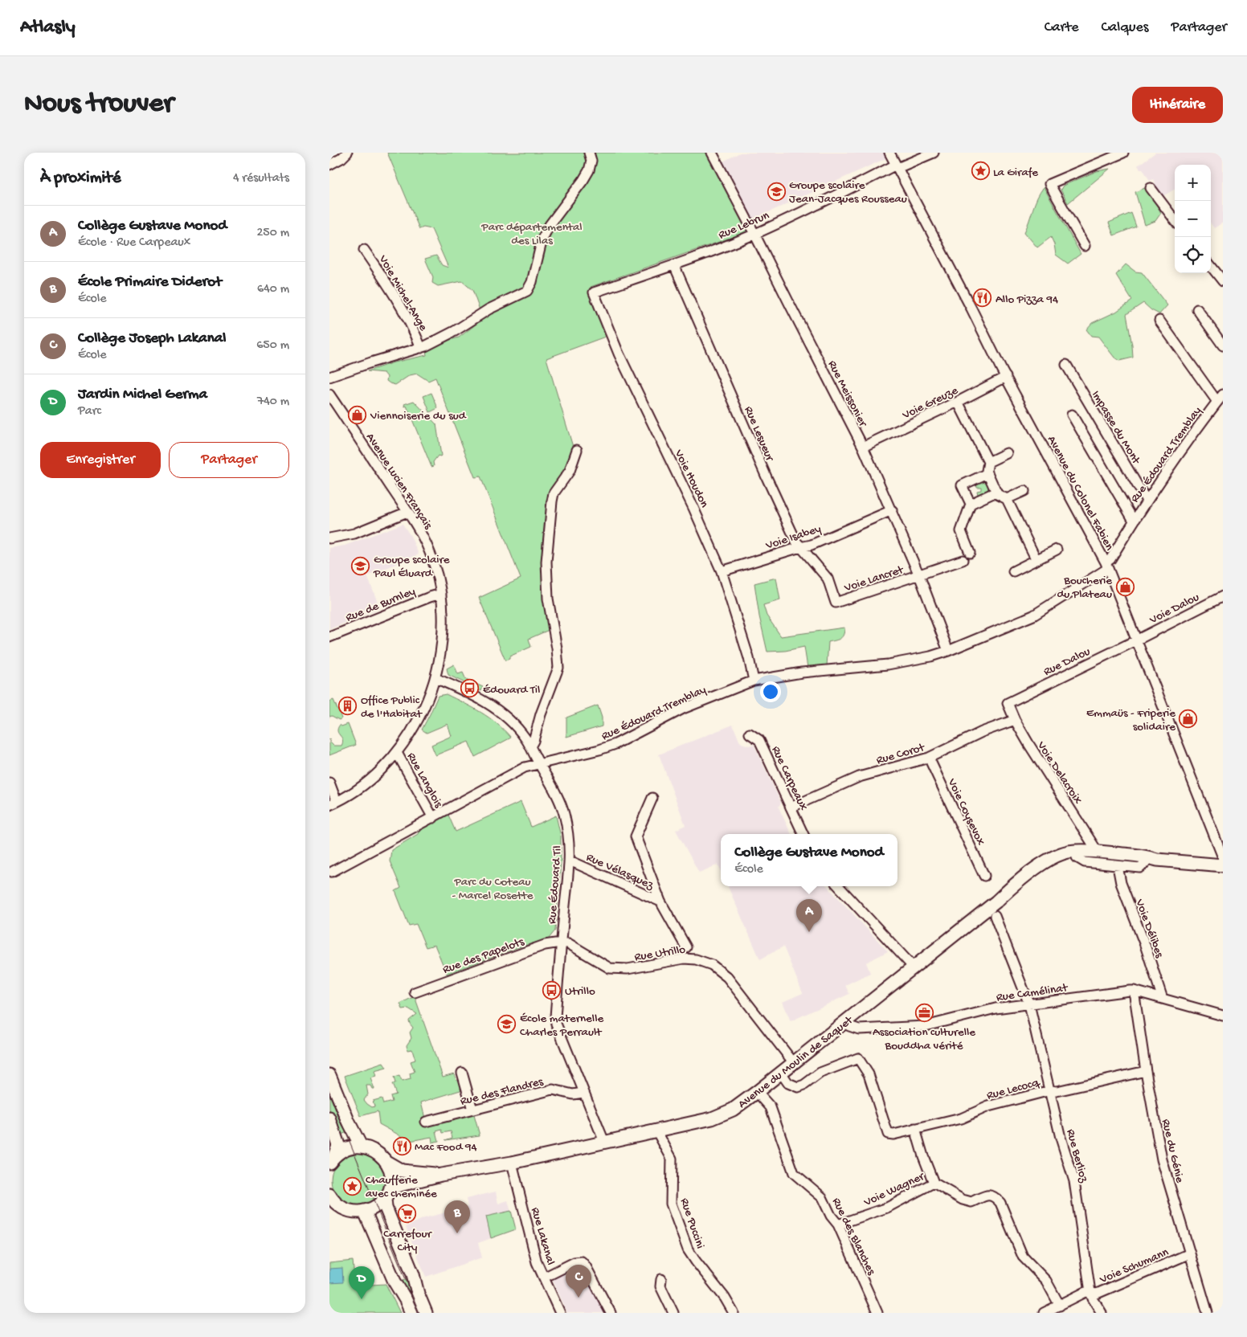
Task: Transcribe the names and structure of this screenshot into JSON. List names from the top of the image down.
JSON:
{
  "streets": {
    "main road": ["Avenue du Moulin de Saquet"],
    "street": [
      "Rue Lebrun",
      "Voie Michel-Ange",
      "Rue Meissonier",
      "Voie Greuze",
      "Impasse du Mont",
      "Rue Lesueur",
      "Rue Édouard Tremblay",
      "Voie Houdon",
      "Avenue Lucien Français",
      "Avenue du Colonel Fabien",
      "Voie Isabey",
      "Voie Lancret",
      "Rue de Burnley",
      "Voie Dalou",
      "Rue Dalou",
      "Rue Corot",
      "Voie Delacroix",
      "Rue Carpeaux",
      "Rue Langlois",
      "Voie Coysevox",
      "Rue Vélasquez",
      "Rue Édouard Til",
      "Voie Délibes",
      "Rue Utrillo",
      "Rue des Papelots",
      "Rue Camélinat",
      "Rue Lecocq",
      "Rue des Flandres",
      "Rue du Génie",
      "Rue Berlioz",
      "Voie Wagner",
      "Rue Puccini",
      "Rue Lakanal",
      "Rue des Blanches",
      "Voie Schumann"
    ]
  },
  "crossings": [
    ["Rue Lebrun", "Rue Meissonier"],
    ["Rue Lebrun", "Rue Lesueur"],
    ["Rue Lebrun", "Voie Houdon"],
    ["Rue Lebrun", "Avenue du Colonel Fabien"],
    ["Rue Meissonier", "Voie Greuze"],
    ["Rue Meissonier", "Rue Édouard Tremblay"],
    ["Rue Meissonier", "Voie Isabey"],
    ["Rue Meissonier", "Voie Lancret"],
    ["Voie Greuze", "Avenue du Colonel Fabien"],
    ["Impasse du Mont", "Rue Édouard Tremblay"],
    ["Rue Lesueur", "Voie Isabey"],
    ["Rue Lesueur", "Voie Lancret"],
    ["Rue Édouard Tremblay", "Voie Houdon"],
    ["Rue Édouard Tremblay", "Avenue du Colonel Fabien"],
    ["Rue Édouard Tremblay", "Rue Langlois"],
    ["Rue Édouard Tremblay", "Rue Édouard Til"],
    ["Voie Houdon", "Voie Isabey"],
    ["Avenue Lucien Français", "Rue de Burnley"],
    ["Avenue Lucien Français", "Rue Langlois"],
    ["Avenue Lucien Français", "Rue Édouard Til"],
    ["Avenue du Colonel Fabien", "Voie Dalou"],
    ["Avenue du Colonel Fabien", "Rue Dalou"],
    ["Voie Dalou", "Rue Dalou"],
    ["Rue Dalou", "Voie Delacroix"],
    ["Rue Corot", "Voie Delacroix"],
    ["Rue Corot", "Rue Carpeaux"],
    ["Rue Corot", "Voie Coysevox"],
    ["Voie Delacroix", "Avenue du Moulin de Saquet"],
    ["Rue Vélasquez", "Rue Édouard Til"],
    ["Rue Édouard Til", "Rue Utrillo"],
    ["Rue Édouard Til", "Rue des Papelots"],
    ["Rue Édouard Til", "Avenue du Moulin de Saquet"],
    ["Rue Édouard Til", "Rue des Flandres"],
    ["Voie Délibes", "Rue Camélinat"],
    ["Rue Utrillo", "Rue des Papelots"],
    ["Rue Utrillo", "Avenue du Moulin de Saquet"],
    ["Rue Camélinat", "Avenue du Moulin de Saquet"],
    ["Rue Camélinat", "Rue du Génie"],
    ["Rue Camélinat", "Rue Berlioz"],
    ["Avenue du Moulin de Saquet", "Rue Lecocq"],
    ["Avenue du Moulin de Saquet", "Rue Puccini"],
    ["Avenue du Moulin de Saquet", "Rue Lakanal"],
    ["Avenue du Moulin de Saquet", "Rue des Blanches"],
    ["Rue Lecocq", "Rue du Génie"],
    ["Rue Lecocq", "Rue Berlioz"],
    ["Rue du Génie", "Voie Schumann"],
    ["Rue Berlioz", "Voie Schumann"],
    ["Voie Wagner", "Rue des Blanches"],
    ["Voie Wagner", "Voie Schumann"]
  ],
  "parks": ["Parc départemental des Lilas", "Parc du Coteau - Marcel Rosette"],
  "places": {
    "place": ["La Girafe", "Chaufferie avec cheminée"],
    "school or university": ["Groupe scolaire Jean-Jacques Rousseau", "Groupe scolaire Paul Éluard", "École maternelle Charles Perrault"],
    "restaurant": ["Allo Pizza 94", "Mac Food 94"],
    "shop": ["Viennoiserie du sud", "Boucherie du Plateau", "Emmaüs - Friperie solidaire"],
    "bus stop": ["Édouard Til", "Utrillo"],
    "building": ["Office Public de l'Habitat"],
    "office": ["Association culturelle Bouddha vérité"],
    "supermarket": ["Carrefour City"]
  },
  "page": {
    "header": "Atlasly",
    "nav": ["Carte", "Calques", "Partager"],
    "buttons": [
      "Itinéraire",
      ["Enregistrer", "Partager"]
    ],
    "title": "Nous trouver",
    "heading": ["À proximité", "4 résultats"],
    "map_buttons": ["+", "−"],
    "list": [
      {
        "mark": "A",
        "name": "Collège Gustave Monod",
        "note": "École · Rue Carpeaux",
        "value": "250 m"
      },
      {
        "mark": "B",
        "name": "École Primaire Diderot",
        "note": "École",
        "value": "640 m"
      },
      {
        "mark": "C",
        "name": "Collège Joseph Lakanal",
        "note": "École",
        "value": "650 m"
      },
      {
        "mark": "D",
        "name": "Jardin Michel Germa",
        "note": "Parc",
        "value": "740 m"
      }
    ],
    "popup": ["Collège Gustave Monod", "École"],
    "pins": [
      "A",
      "B",
      "C",
      "D"
    ]
  }
}
